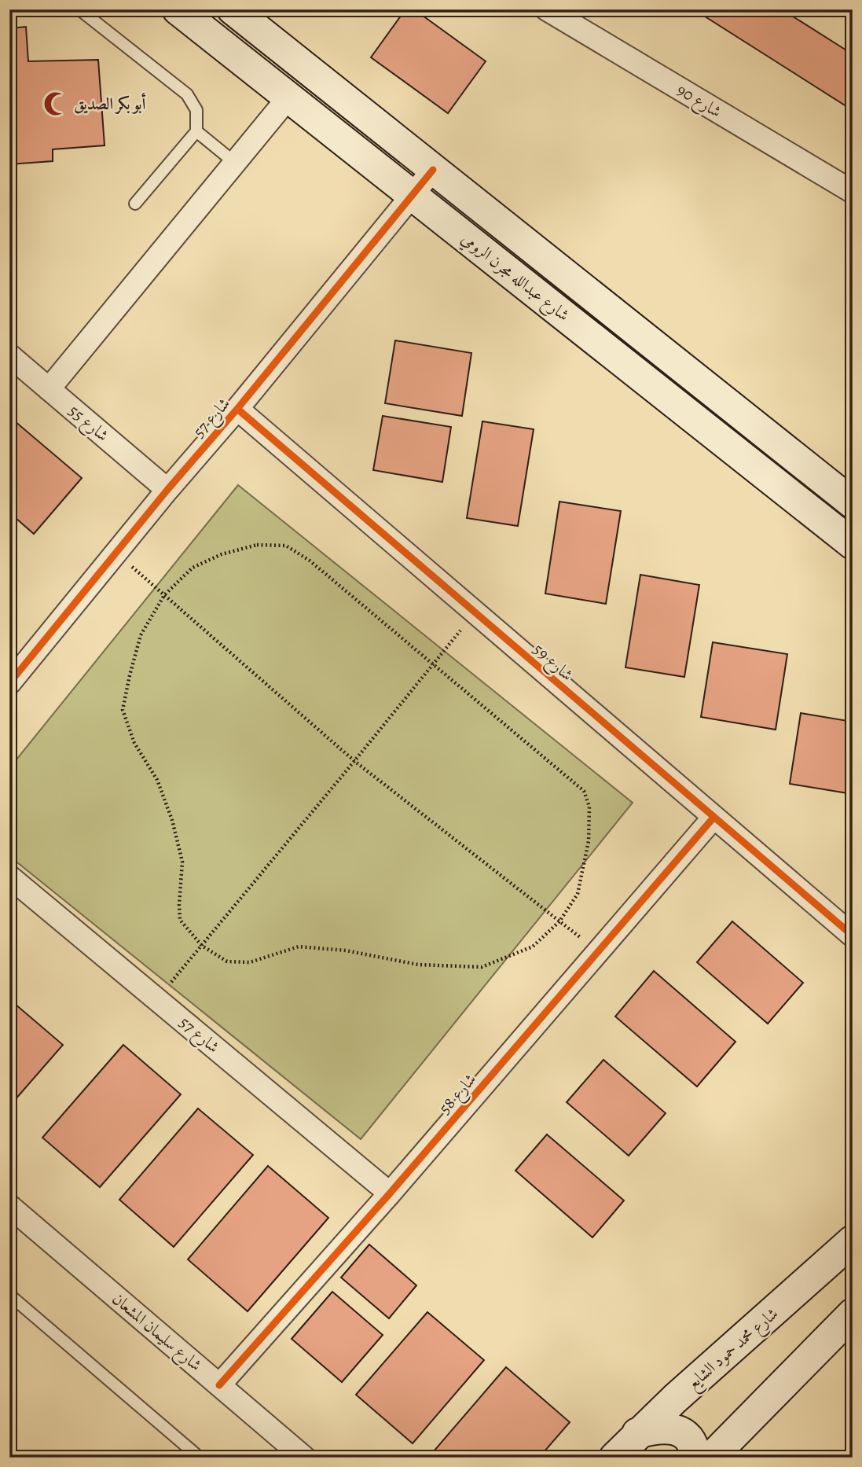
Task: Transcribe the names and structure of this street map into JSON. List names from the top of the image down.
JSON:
{
  "streets": {
    "main road": ["شارع عبدالله مجرن الرومي", "شارع محمد حمود الشايع"],
    "street": [
      "شارع 90",
      "شارع 57",
      "شارع 55",
      "شارع 59",
      "شارع 58",
      "شارع سليمان المشعان"
    ]
  },
  "crossings": [
    ["شارع عبدالله مجرن الرومي", "شارع 57"],
    ["شارع 57", "شارع 55"],
    ["شارع 57", "شارع 59"],
    ["شارع 57", "شارع 58"],
    ["شارع 59", "شارع 58"],
    ["شارع 58", "شارع سليمان المشعان"]
  ],
  "places": {
    "mosque": ["أبو بكر الصديق"]
  }
}
